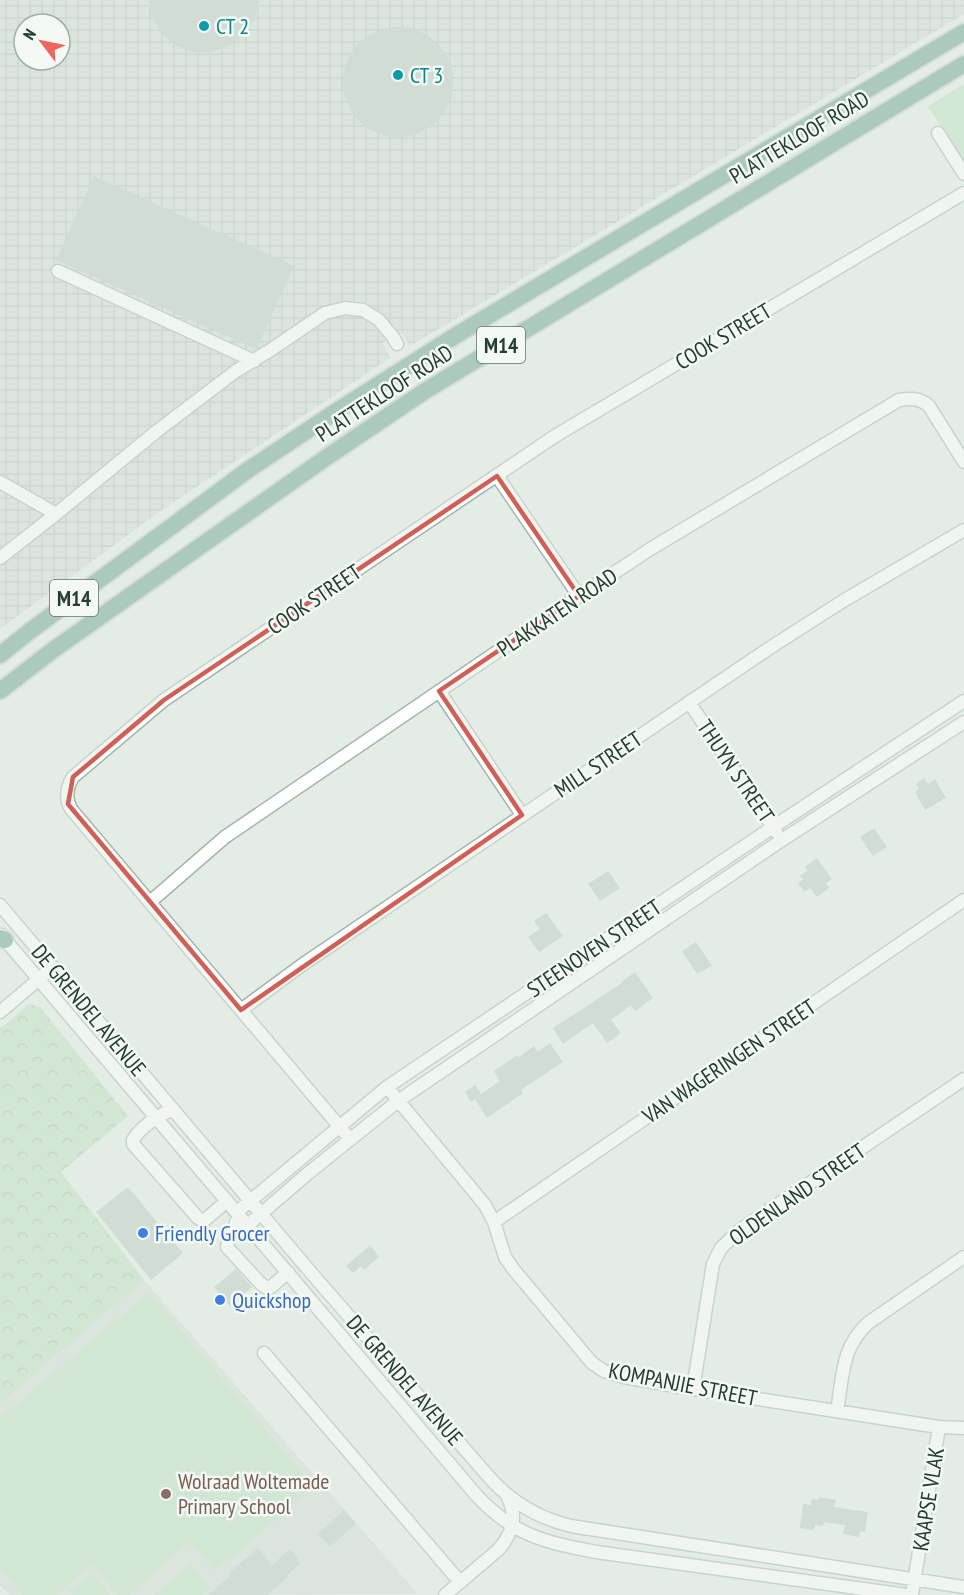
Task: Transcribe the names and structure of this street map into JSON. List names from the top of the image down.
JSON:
{
  "streets": {
    "main road": ["PLATTEKLOOF ROAD", "M14"],
    "street": [
      "COOK STREET",
      "PLAKKATEN ROAD",
      "MILL STREET",
      "THUYN STREET",
      "STEENOVEN STREET",
      "DE GRENDEL AVENUE",
      "VAN WAGERINGEN STREET",
      "OLDENLAND STREET",
      "KOMPANJIE STREET",
      "KAAPSE VLAK"
    ]
  },
  "crossings": [
    ["COOK STREET", "PLAKKATEN ROAD"],
    ["COOK STREET", "MILL STREET"],
    ["COOK STREET", "STEENOVEN STREET"],
    ["MILL STREET", "THUYN STREET"],
    ["THUYN STREET", "STEENOVEN STREET"],
    ["STEENOVEN STREET", "DE GRENDEL AVENUE"],
    ["STEENOVEN STREET", "KOMPANJIE STREET"],
    ["DE GRENDEL AVENUE", "KAAPSE VLAK"],
    ["VAN WAGERINGEN STREET", "KOMPANJIE STREET"],
    ["OLDENLAND STREET", "KOMPANJIE STREET"],
    ["KOMPANJIE STREET", "KAAPSE VLAK"]
  ],
  "places": [
    "CT 2",
    "CT 3",
    "Friendly Grocer",
    "Quickshop",
    "Wolraad Woltemade Primary School"
  ],
  "north": "top left"
}
